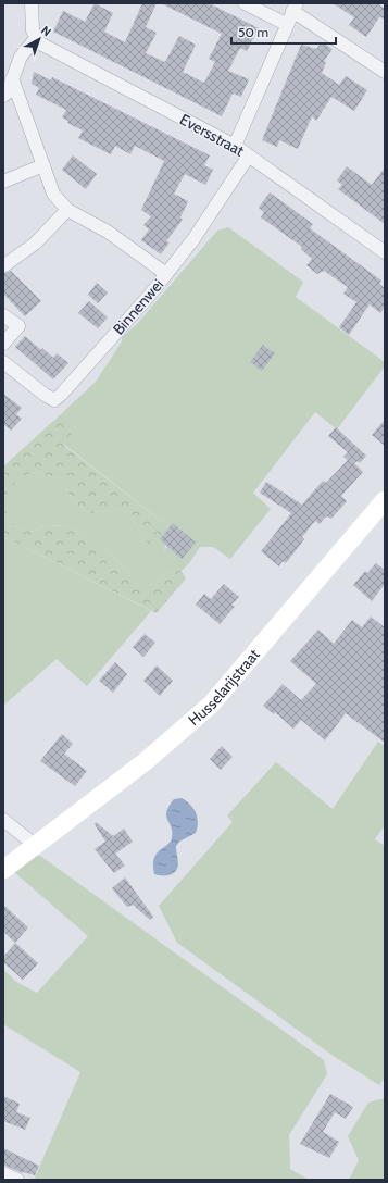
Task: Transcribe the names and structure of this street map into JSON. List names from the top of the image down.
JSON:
{
  "streets": {
    "street": ["Eversstraat", "Binnenwei", "Husselarijstraat"]
  },
  "crossings": [
    ["Eversstraat", "Binnenwei"]
  ],
  "scale_bar": "50 m",
  "north": "top right"
}
